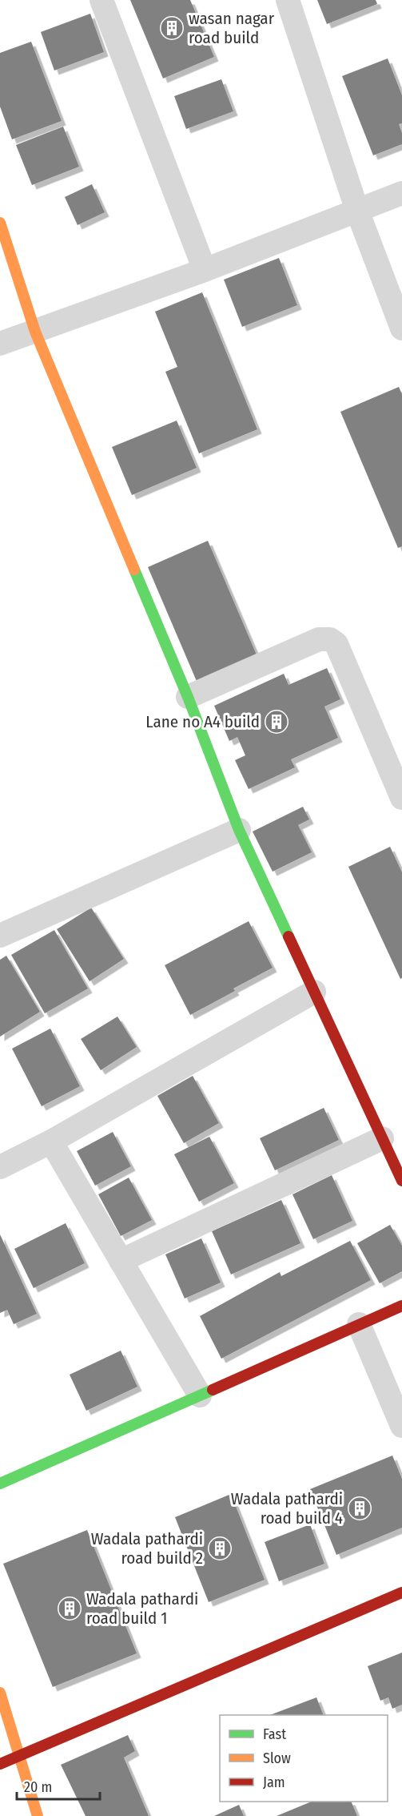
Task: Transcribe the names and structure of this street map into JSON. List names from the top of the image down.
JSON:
{
  "places": {
    "building": [
      "wasan nagar road build",
      "Lane no A4 build",
      "Wadala pathardi road build 4",
      "Wadala pathardi road build 2",
      "Wadala pathardi road build 1"
    ]
  },
  "legend": ["Fast", "Slow", "Jam"],
  "scale_bar": "20 m"
}
